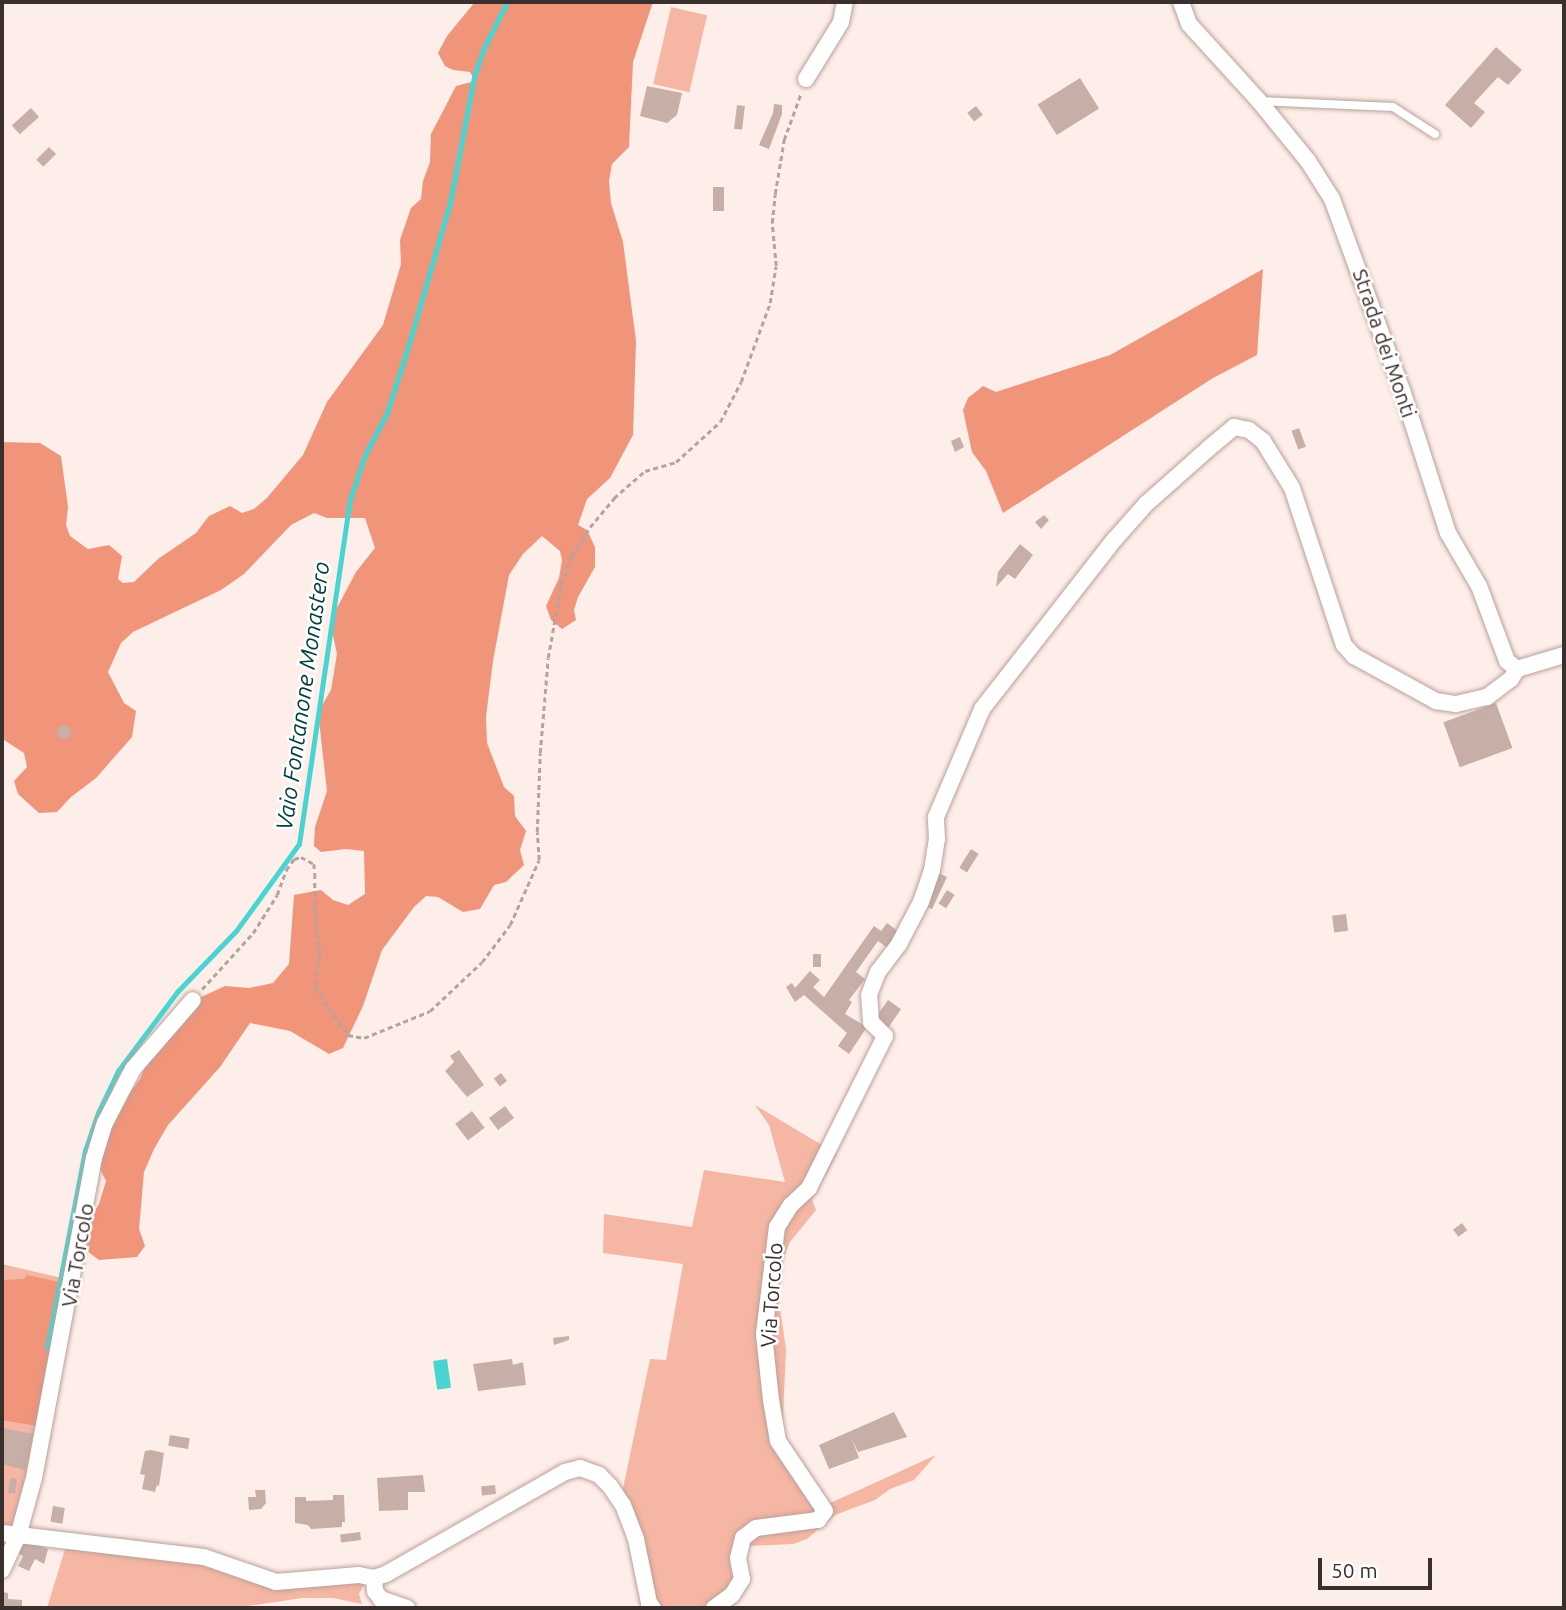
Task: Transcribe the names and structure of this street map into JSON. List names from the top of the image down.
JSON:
{
  "streets": {
    "street": ["Strada dei Monti", "Via Torcolo"]
  },
  "crossings": [
    ["Strada dei Monti", "Via Torcolo"]
  ],
  "water": ["Vaio Fontanone Monastero"],
  "scale_bar": "50 m"
}
